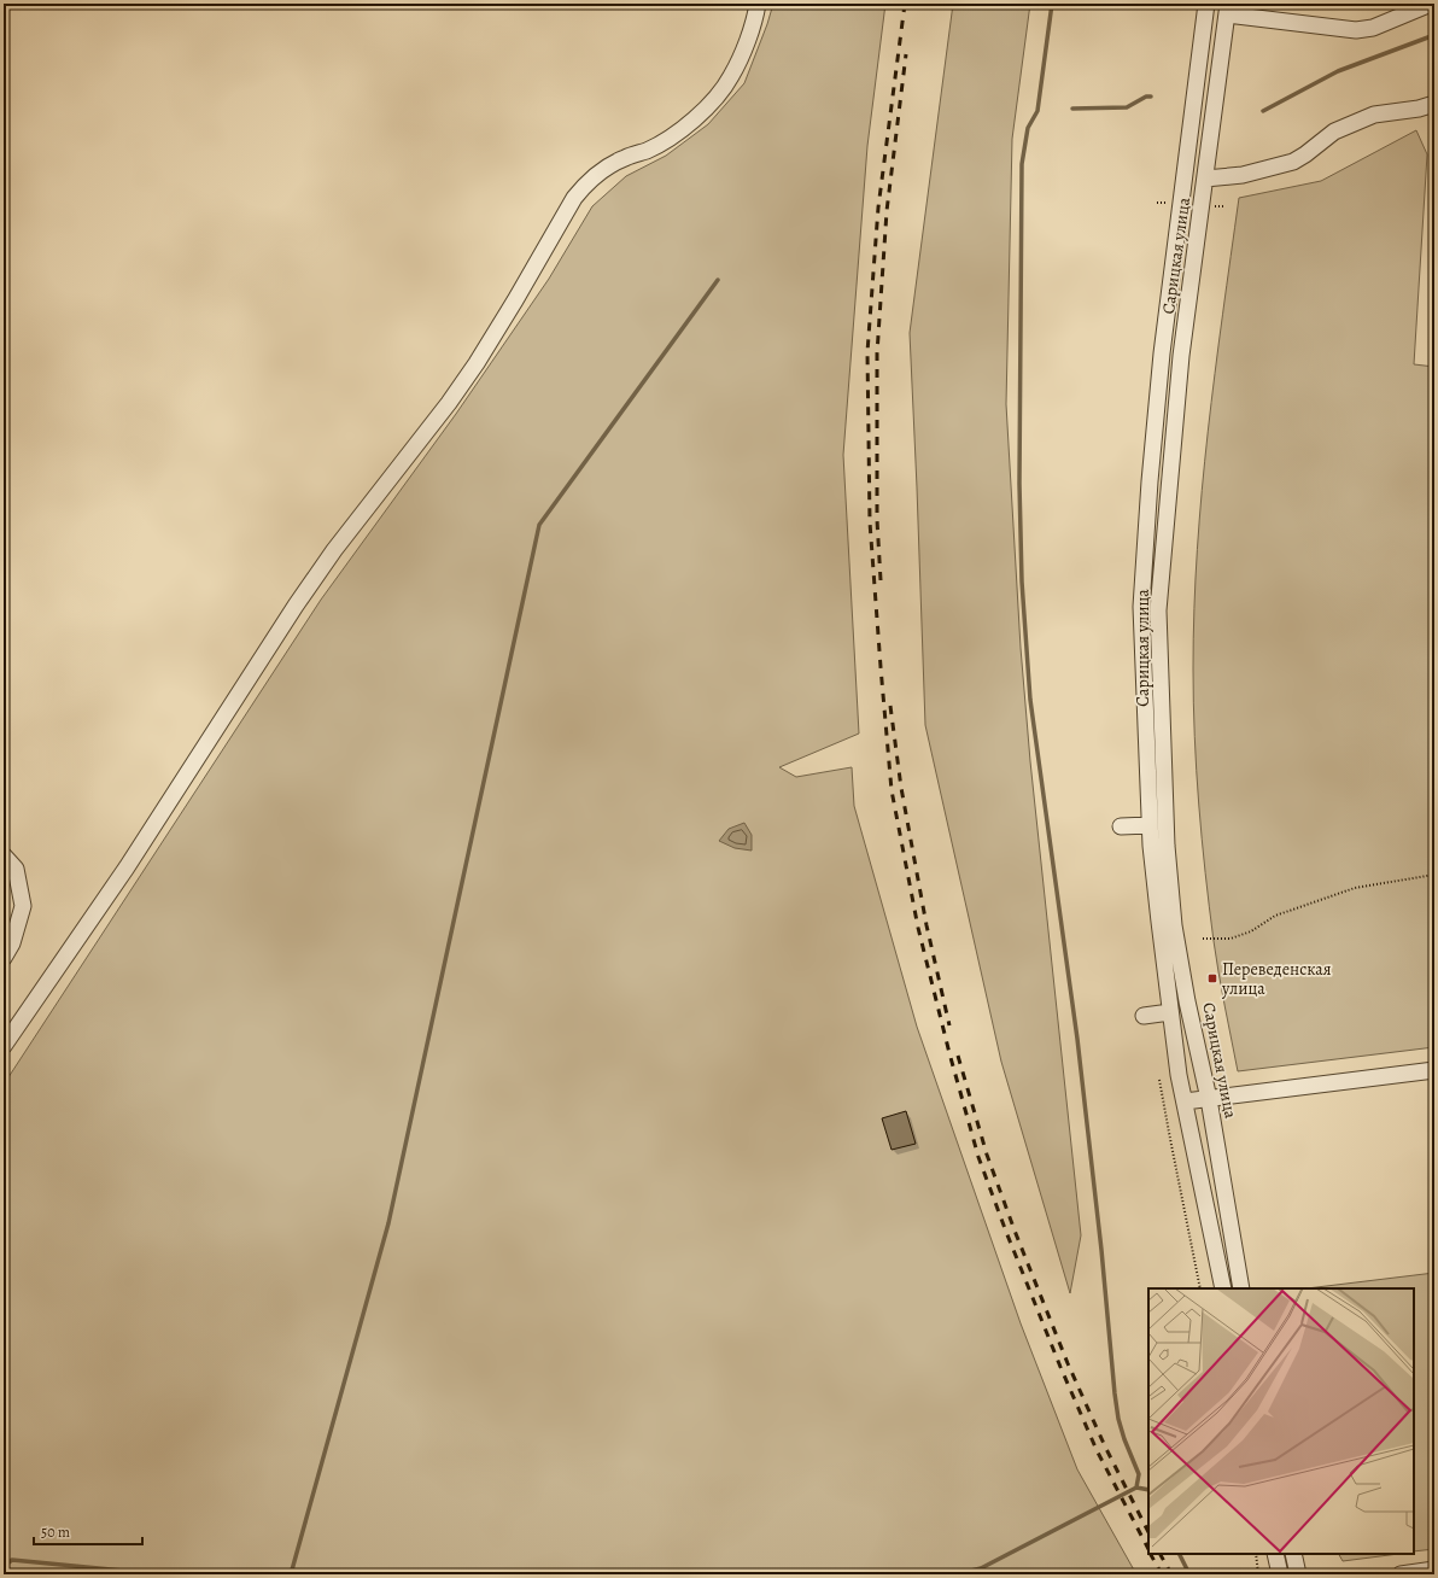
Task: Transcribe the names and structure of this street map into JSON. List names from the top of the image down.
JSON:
{
  "streets": {
    "street": ["Сарицкая улица"]
  },
  "places": {
    "transit": ["Переведенская улица"]
  },
  "scale_bar": "50 m"
}
